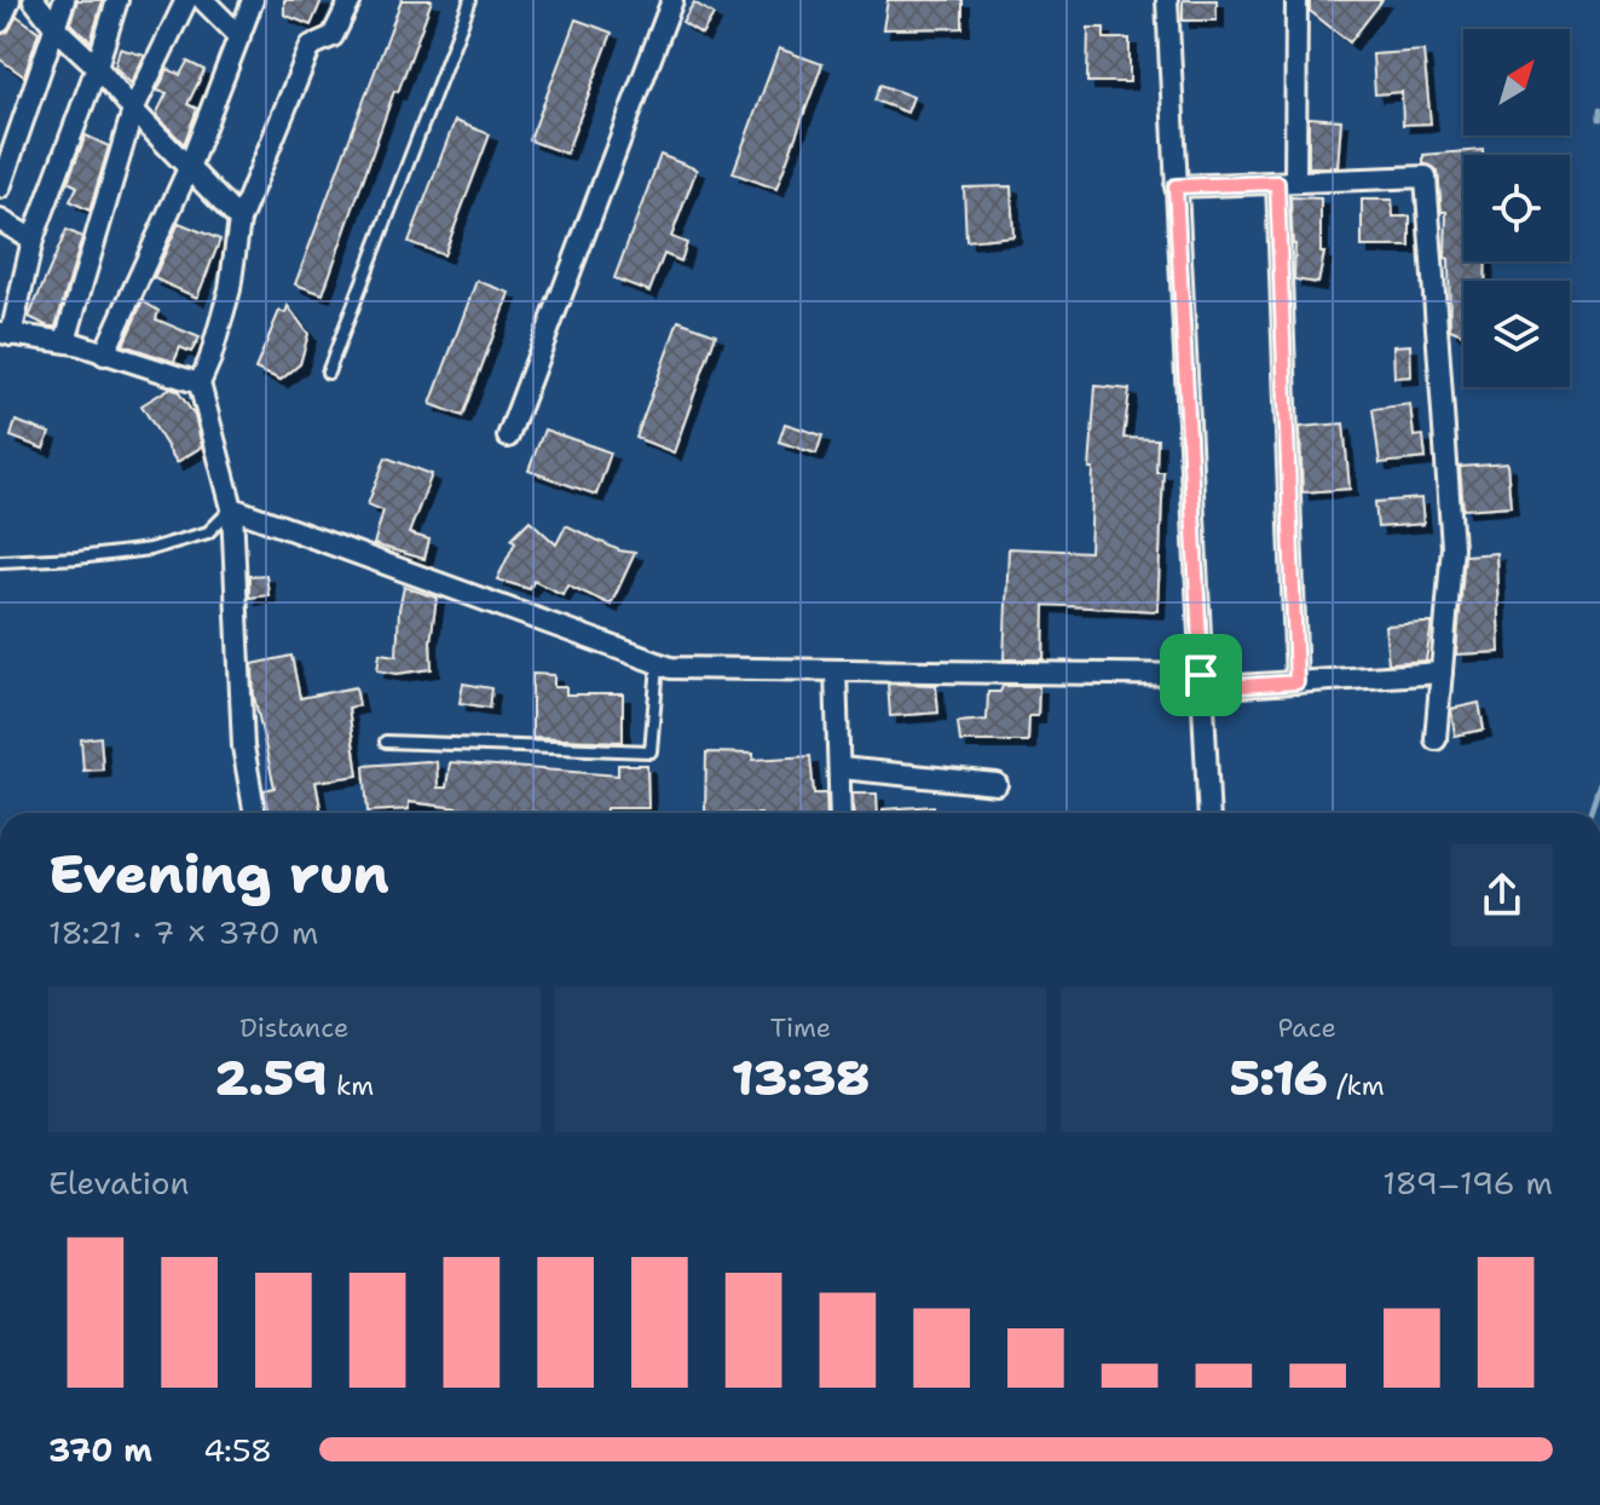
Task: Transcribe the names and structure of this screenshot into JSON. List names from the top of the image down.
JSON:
{
  "north": "top right",
  "page": {
    "heading": ["Evening run", "18:21 · 7 × 370 m"],
    "stats": [
      ["Distance", "2.59 km"],
      ["Time", "13:38"],
      ["Pace", "5:16 /km"]
    ],
    "chart": ["Elevation", "189–196 m"],
    "list": [
      {
        "name": "370 m",
        "note": "4:58"
      }
    ]
  }
}
